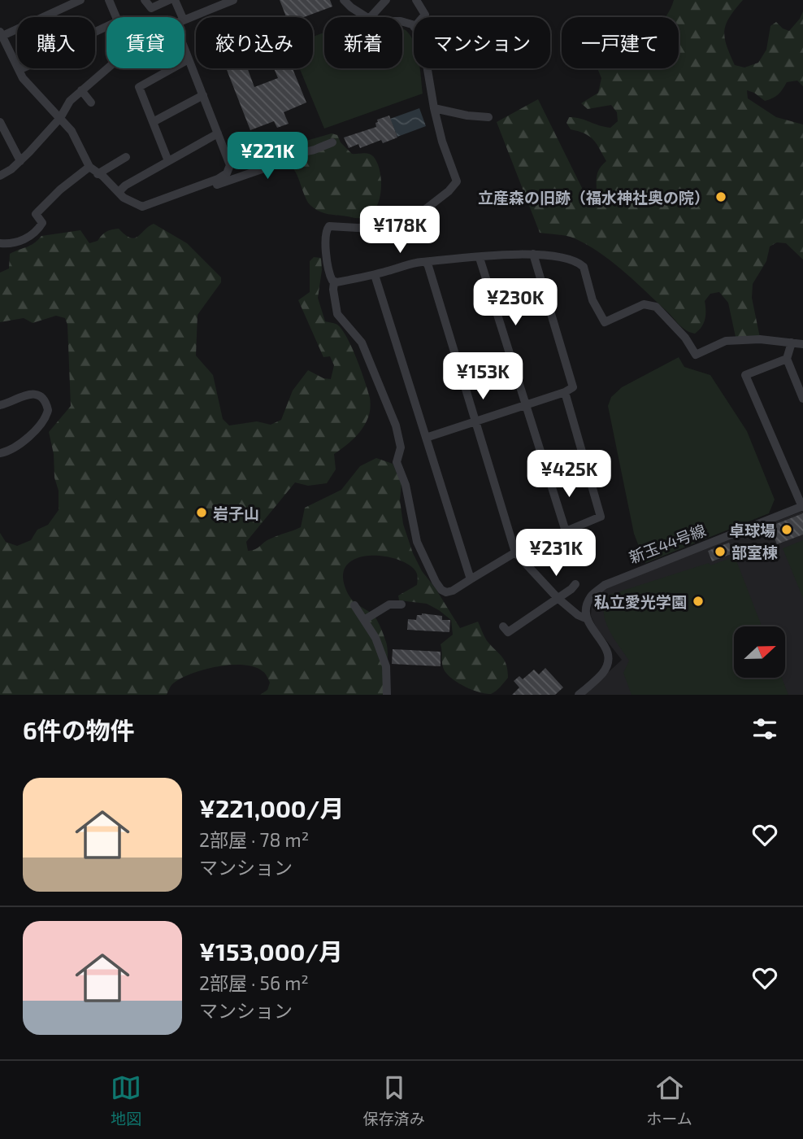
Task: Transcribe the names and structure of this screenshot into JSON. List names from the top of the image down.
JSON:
{
  "streets": {
    "street": ["新玉44号線"]
  },
  "places": [
    "立産森の旧跡（福水神社奥の院）",
    "岩子山",
    "卓球場",
    "部室棟",
    "私立愛光学園"
  ],
  "north": "right",
  "page": {
    "chip": [
      "購入",
      "賃貸",
      "絞り込み",
      "新着",
      "マンション",
      "一戸建て"
    ],
    "price": [
      "¥221K",
      "¥178K",
      "¥230K",
      "¥153K",
      "¥425K",
      "¥231K"
    ],
    "heading": "6件の物件",
    "list": [
      {
        "name": "¥221,000/月",
        "note": "2部屋 · 78 m² · マンション"
      },
      {
        "name": "¥153,000/月",
        "note": "2部屋 · 56 m² · マンション"
      }
    ],
    "tabs": ["地図", "保存済み", "ホーム"]
  }
}
